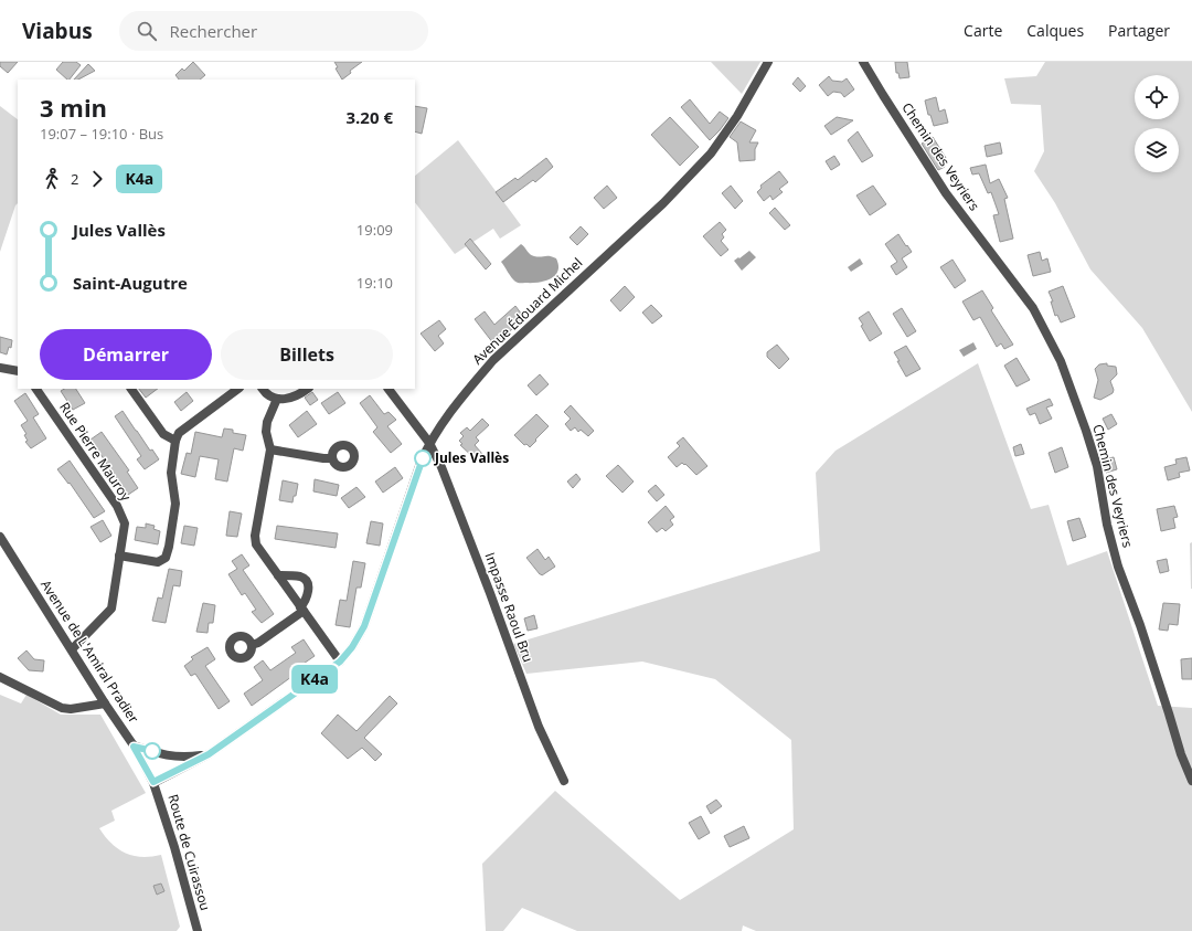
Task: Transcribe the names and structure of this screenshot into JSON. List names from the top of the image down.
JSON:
{
  "streets": {
    "street": [
      "Chemin des Veyriers",
      "Avenue Édouard Michel",
      "Rue Pierre Mauroy",
      "Impasse Raoul Bru",
      "Avenue de L'Amiral Pradier",
      "Route de Cuirassou"
    ]
  },
  "crossings": [
    ["Avenue Édouard Michel", "Impasse Raoul Bru"],
    ["Avenue Édouard Michel", "Avenue de L'Amiral Pradier"],
    ["Avenue Édouard Michel", "Route de Cuirassou"],
    ["Rue Pierre Mauroy", "Avenue de L'Amiral Pradier"],
    ["Avenue de L'Amiral Pradier", "Route de Cuirassou"]
  ],
  "places": ["Jules Vallès"],
  "lines": ["bus line K4a"],
  "page": {
    "header": "Viabus",
    "search": "Rechercher",
    "nav": ["Carte", "Calques", "Partager"],
    "on_map": "K4a",
    "heading": ["3 min", "19:07 – 19:10 · Bus", "3.20 €"],
    "legs": ["2", "K4a"],
    "list": [
      {
        "name": "Jules Vallès",
        "value": "19:09"
      },
      {
        "name": "Saint-Augutre",
        "value": "19:10"
      }
    ],
    "buttons": ["Démarrer", "Billets"]
  }
}
